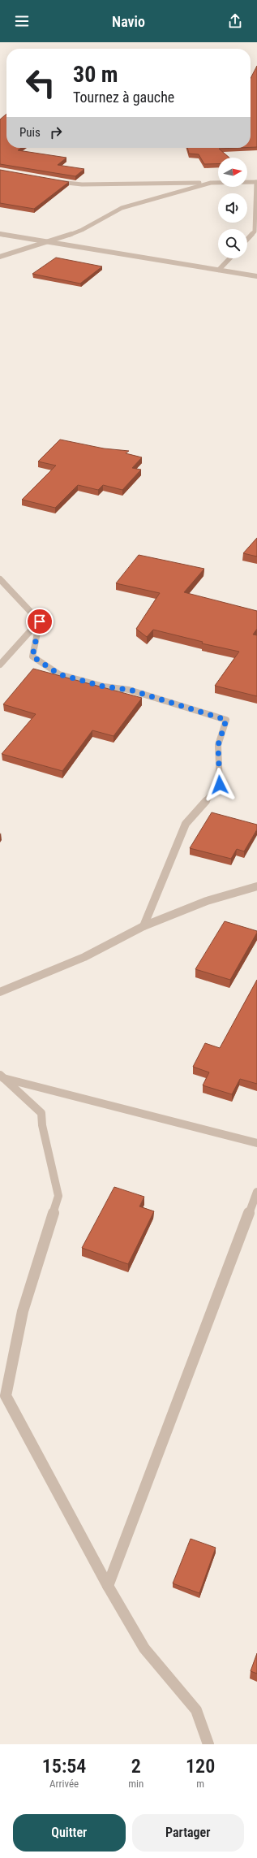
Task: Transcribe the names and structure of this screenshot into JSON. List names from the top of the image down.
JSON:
{
  "north": "right",
  "page": {
    "header": "Navio",
    "turn": ["30 m", "Tournez à gauche"],
    "then": "Puis",
    "eta": [
      "15:54",
      "Arrivée",
      "2",
      "min",
      "120",
      "m"
    ],
    "buttons": ["Quitter", "Partager"]
  }
}
